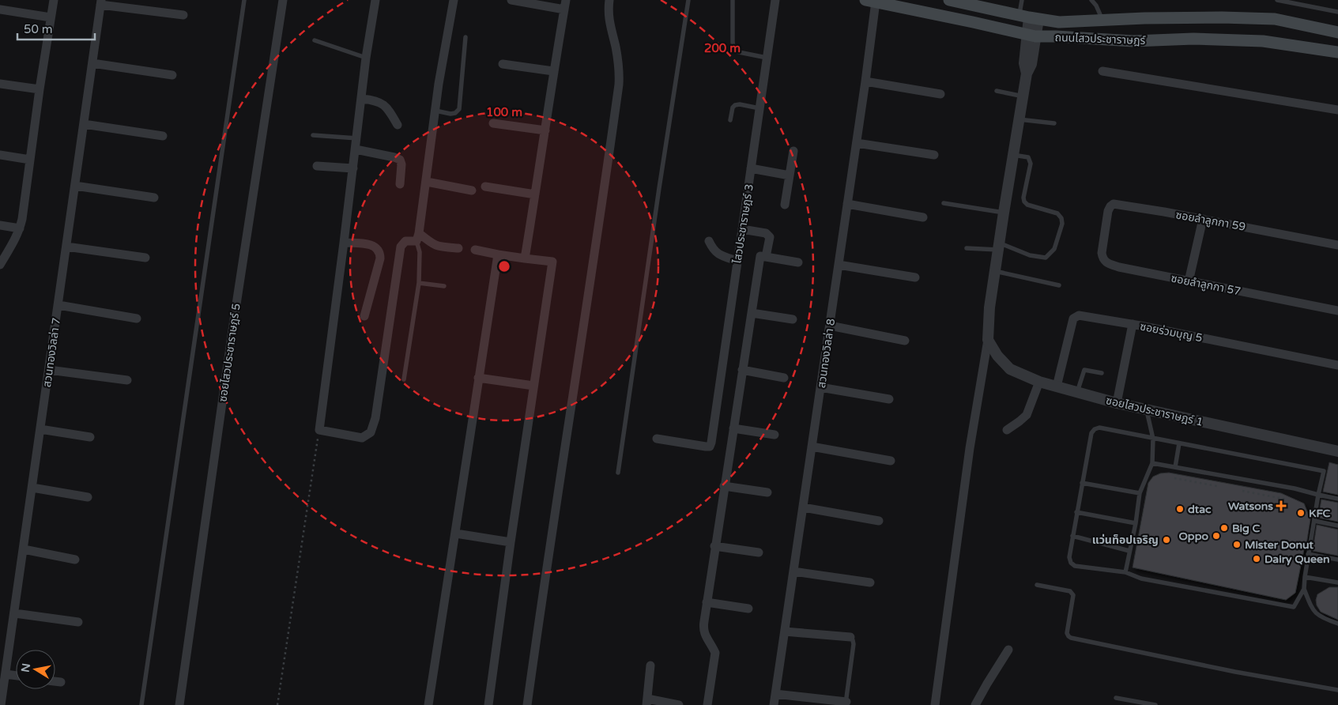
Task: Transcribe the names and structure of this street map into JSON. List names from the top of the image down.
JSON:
{
  "streets": {
    "main road": ["ถนนไสวประชาราษฎร์"],
    "street": [
      "ซอยลำลูกกา 59",
      "ไสวประชาราษฎร์ 3",
      "ซอยลำลูกกา 57",
      "ซอยร่วมบุญ 5",
      "สวนทองวิลล่า 7",
      "ซอยไสวประชาราษฎร์ 5",
      "สวนทองวิลล่า 8",
      "ซอยไสวประชาราษฎร์ 1"
    ]
  },
  "crossings": [
    ["ถนนไสวประชาราษฎร์", "สวนทองวิลล่า 8"],
    ["ซอยลำลูกกา 59", "ซอยลำลูกกา 57"],
    ["ซอยร่วมบุญ 5", "ซอยไสวประชาราษฎร์ 1"]
  ],
  "places": {
    "health": ["Watsons"],
    "other": [
      "dtac",
      "KFC",
      "Big C",
      "Oppo",
      "แว่นท็อปเจริญ",
      "Mister Donut",
      "Dairy Queen"
    ]
  },
  "scale_bar": "50 m",
  "north": "left",
  "rings": ["200 m", "100 m"]
}
